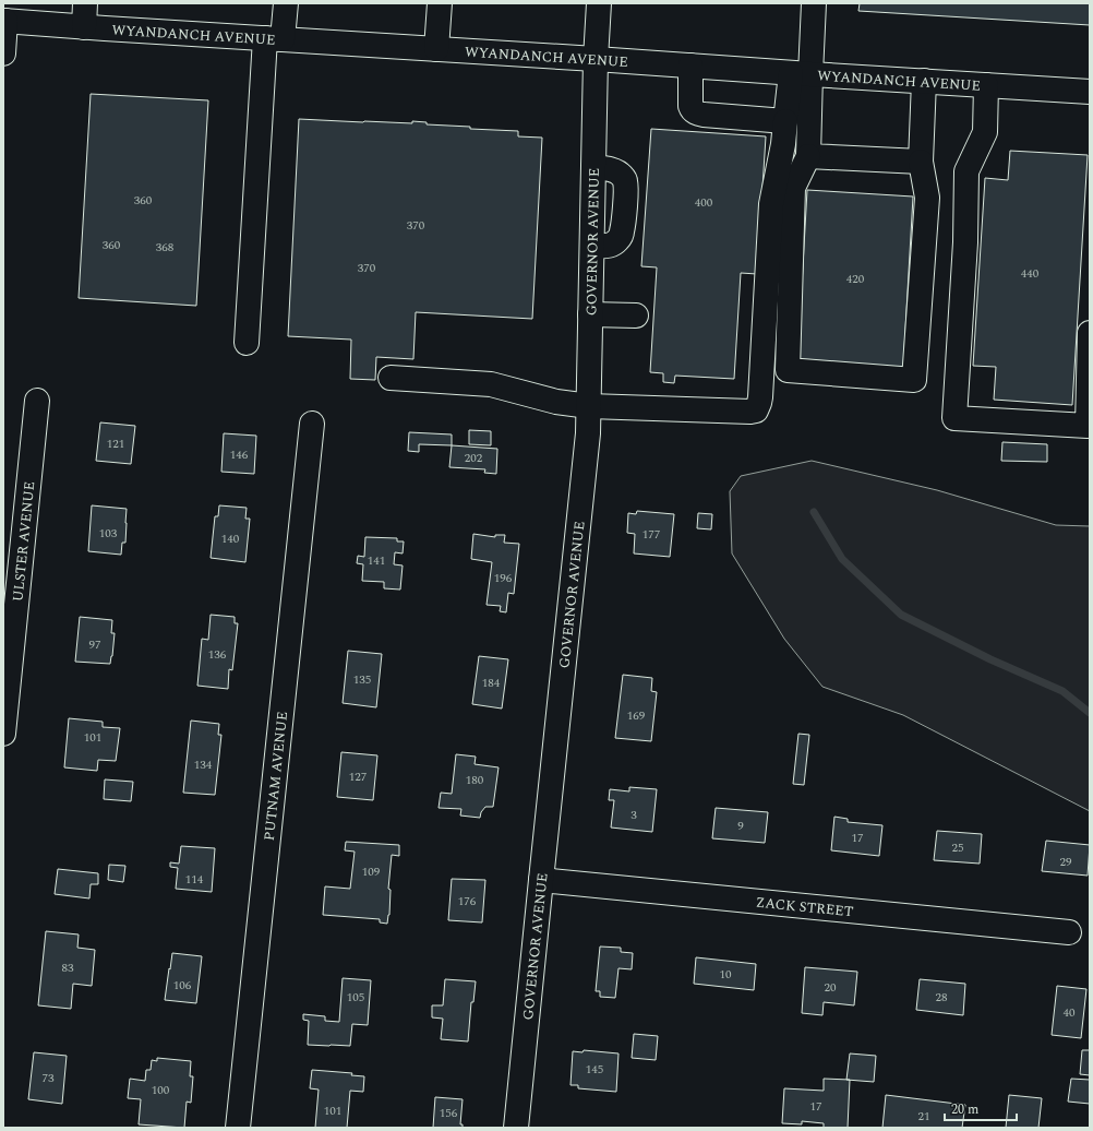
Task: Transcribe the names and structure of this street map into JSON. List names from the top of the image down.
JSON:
{
  "streets": {
    "street": [
      "WYANDANCH AVENUE",
      "GOVERNOR AVENUE",
      "ULSTER AVENUE",
      "PUTNAM AVENUE",
      "ZACK STREET"
    ]
  },
  "crossings": [
    ["WYANDANCH AVENUE", "GOVERNOR AVENUE"],
    ["GOVERNOR AVENUE", "ZACK STREET"]
  ],
  "house_numbers": [
    "360",
    "400",
    "370",
    "360",
    "368",
    "370",
    "440",
    "420",
    "121",
    "146",
    "202",
    "103",
    "177",
    "140",
    "141",
    "196",
    "97",
    "136",
    "135",
    "184",
    "169",
    "101",
    "134",
    "127",
    "180",
    "3",
    "9",
    "17",
    "25",
    "29",
    "109",
    "114",
    "176",
    "83",
    "10",
    "106",
    "20",
    "105",
    "28",
    "40",
    "145",
    "73",
    "100",
    "17",
    "101",
    "156",
    "21"
  ],
  "scale_bar": "20 m"
}
